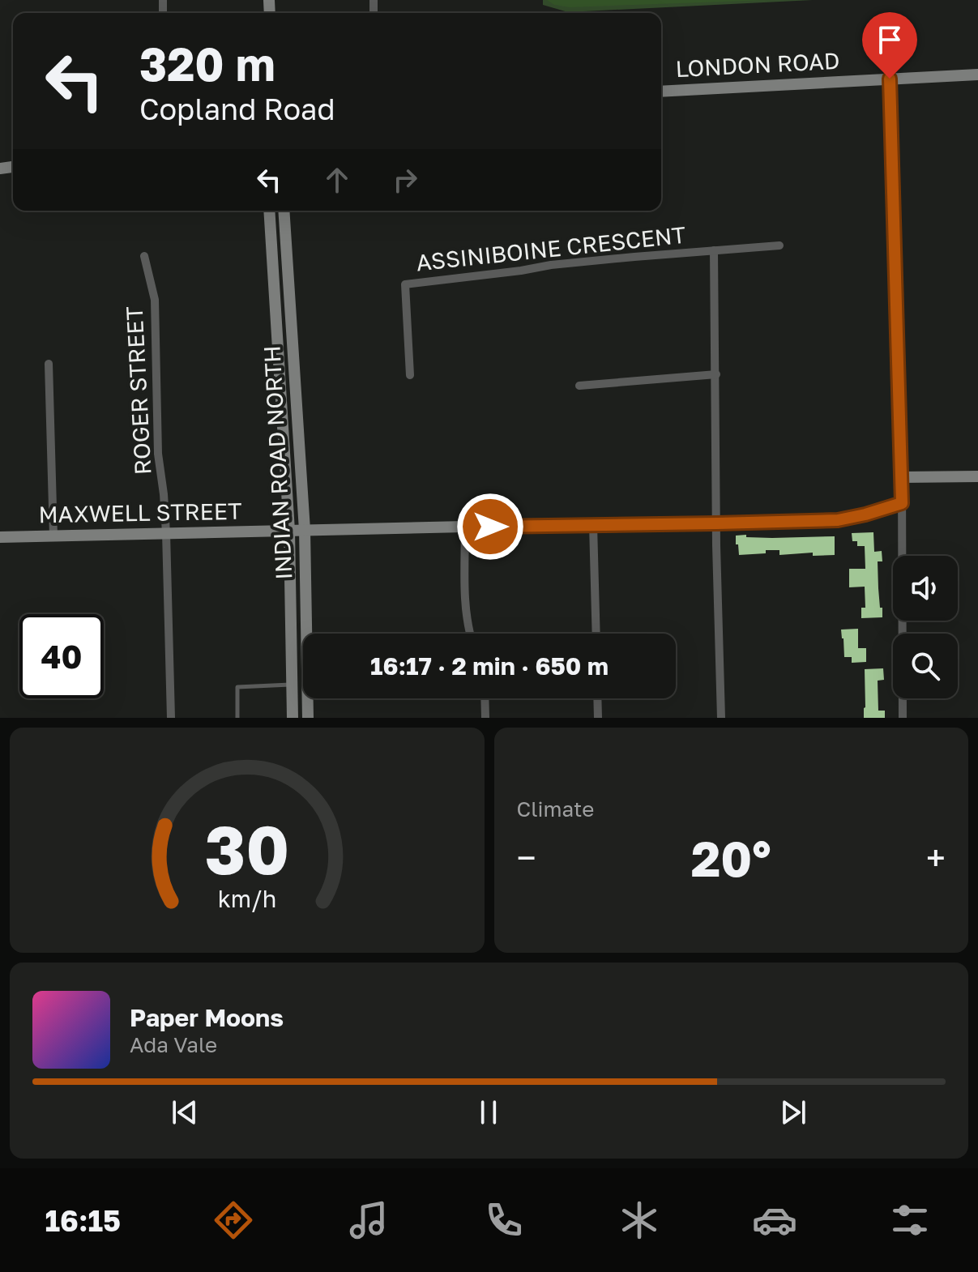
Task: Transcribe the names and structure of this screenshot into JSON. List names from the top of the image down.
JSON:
{
  "streets": {
    "main road": ["LONDON ROAD", "INDIAN ROAD NORTH", "MAXWELL STREET"],
    "street": ["ASSINIBOINE CRESCENT", "ROGER STREET"]
  },
  "crossings": [
    ["ASSINIBOINE CRESCENT", "MAXWELL STREET"],
    ["ROGER STREET", "MAXWELL STREET"],
    ["INDIAN ROAD NORTH", "MAXWELL STREET"]
  ],
  "page": {
    "turn": ["320 m", "Copland Road"],
    "limit": "40",
    "trip": "16:17 · 2 min · 650 m",
    "tile": "Climate",
    "heat": ["−", "20°", "+"],
    "song": ["Paper Moons", "Ada Vale"],
    "tabs": "16:15",
    "gauge": ["30", "km/h"]
  }
}
